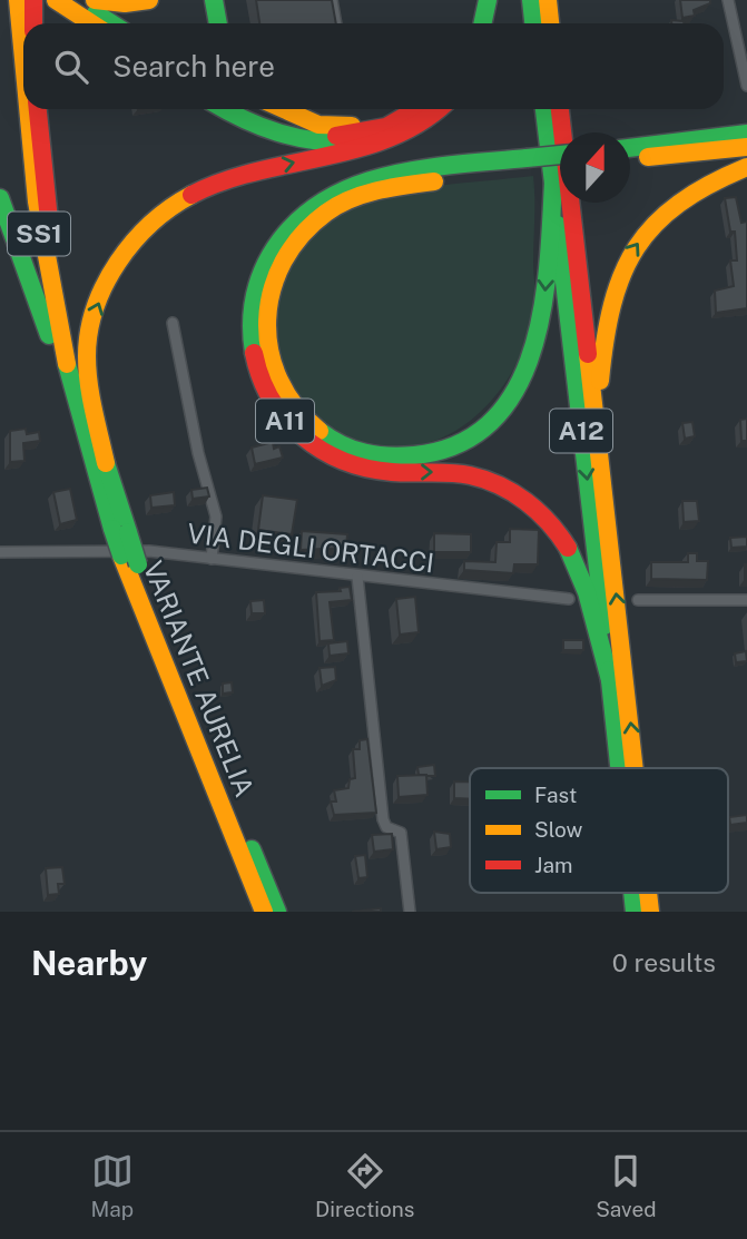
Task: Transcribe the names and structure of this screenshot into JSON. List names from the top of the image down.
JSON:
{
  "streets": {
    "highway": [
      "SS1",
      "A11",
      "A12",
      "VARIANTE AURELIA"
    ],
    "street": ["VIA DEGLI ORTACCI"]
  },
  "crossings": [
    ["SS1", "VARIANTE AURELIA"],
    ["A11", "A12"]
  ],
  "legend": ["Fast", "Slow", "Jam"],
  "north": "top",
  "page": {
    "search": "Search here",
    "heading": ["Nearby", "0 results"],
    "nav": ["Map", "Directions", "Saved"]
  }
}
